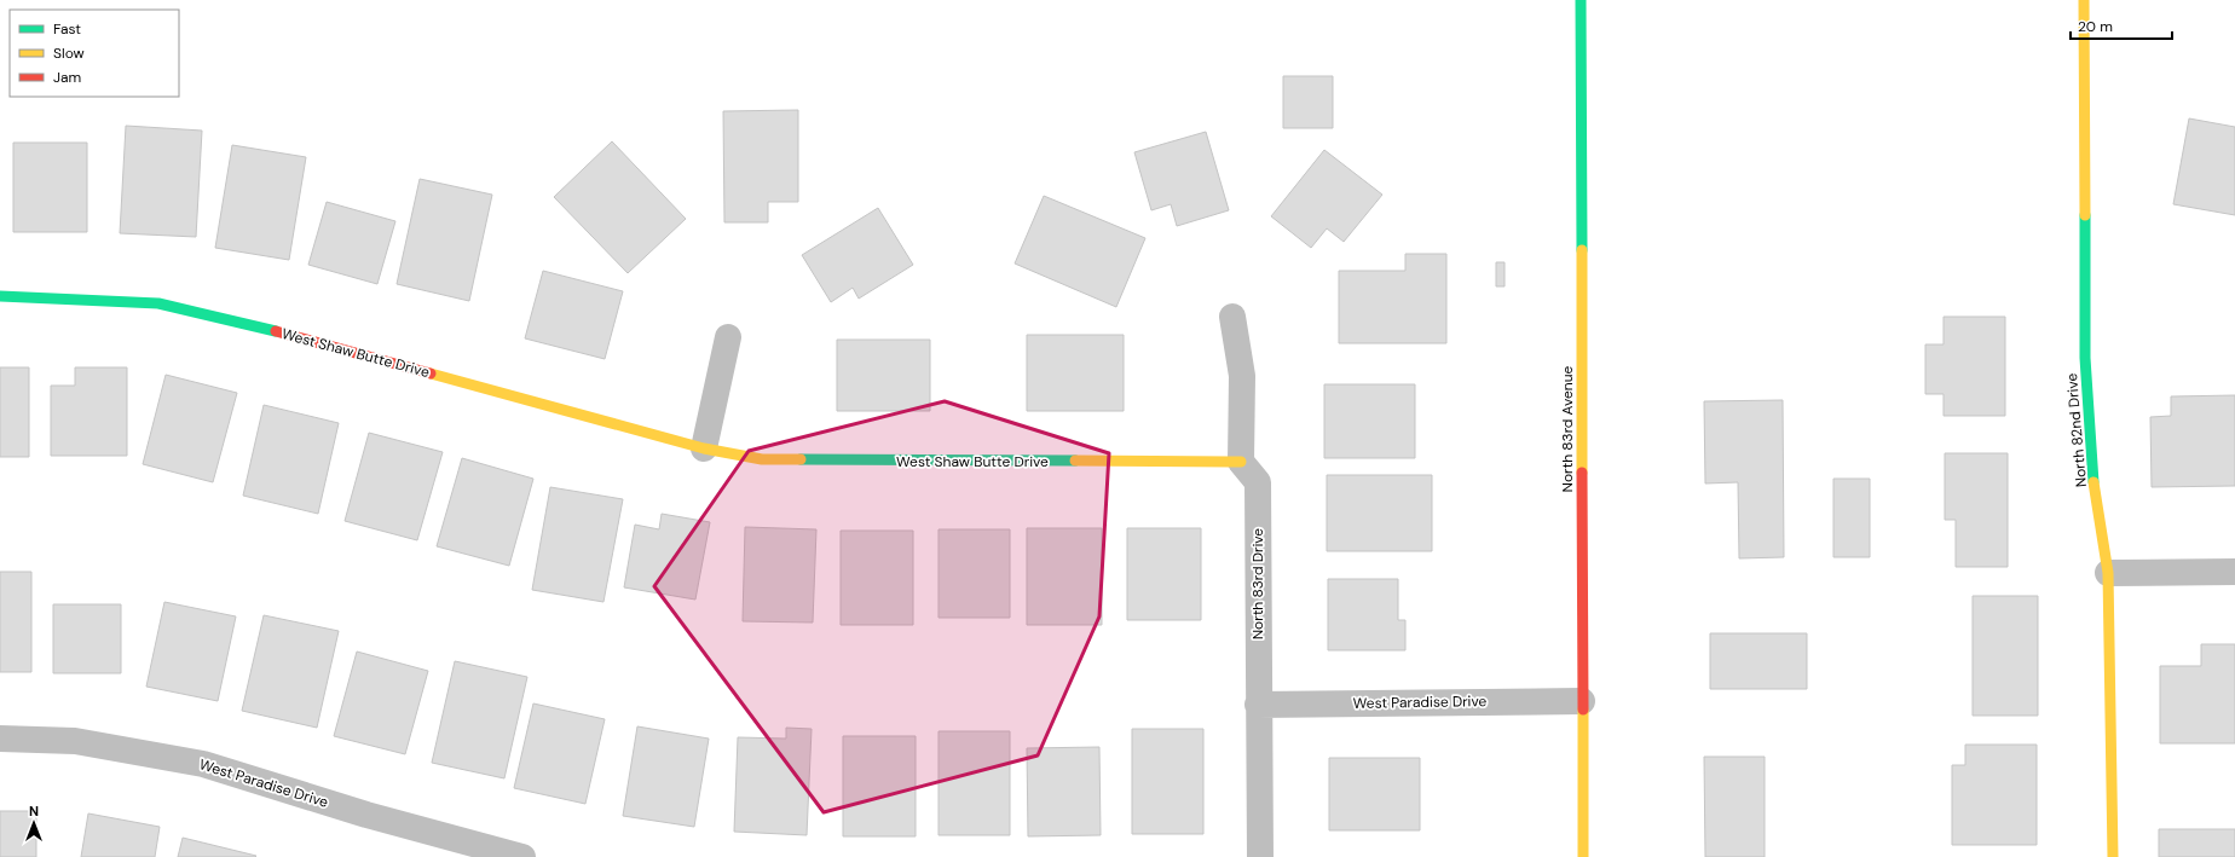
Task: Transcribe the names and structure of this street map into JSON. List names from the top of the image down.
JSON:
{
  "streets": {
    "street": [
      "West Shaw Butte Drive",
      "North 83rd Avenue",
      "North 82nd Drive",
      "North 83rd Drive",
      "West Paradise Drive"
    ]
  },
  "crossings": [
    ["West Shaw Butte Drive", "North 83rd Drive"],
    ["North 83rd Avenue", "West Paradise Drive"],
    ["North 83rd Drive", "West Paradise Drive"]
  ],
  "legend": ["Fast", "Slow", "Jam"],
  "scale_bar": "20 m",
  "north": "top"
}
